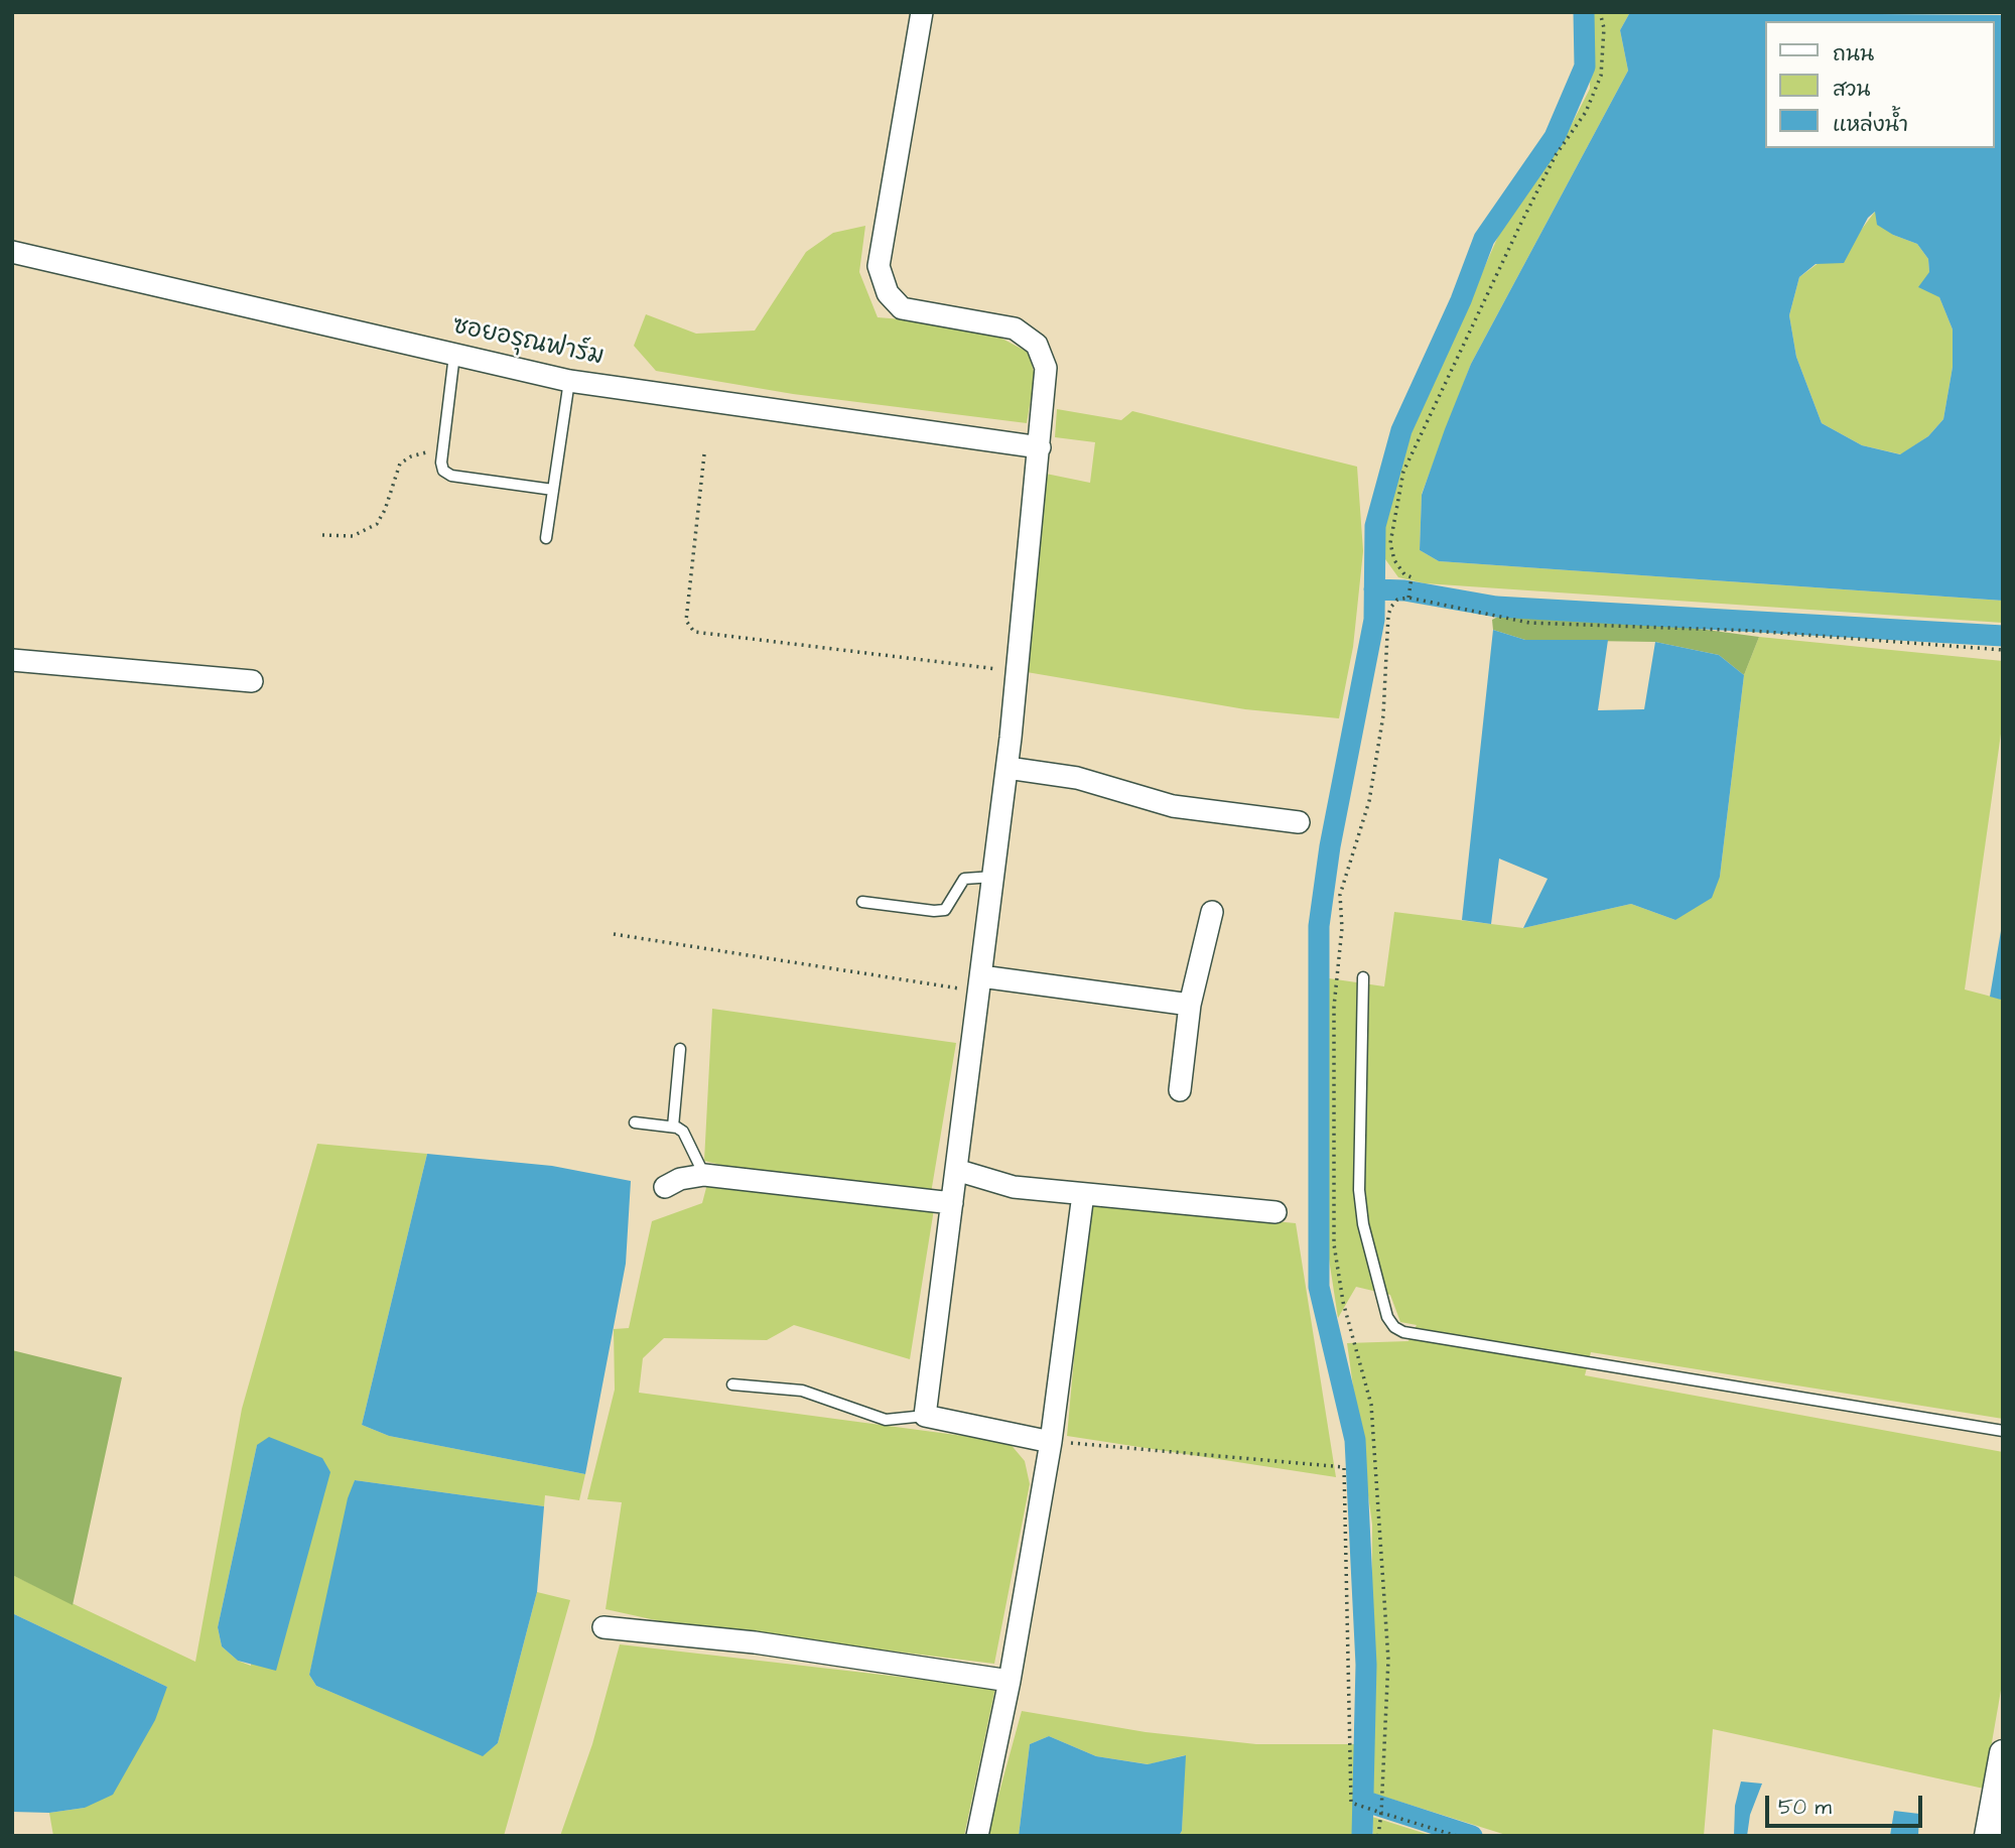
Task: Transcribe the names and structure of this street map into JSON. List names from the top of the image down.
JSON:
{
  "streets": {
    "street": ["ซอยอรุณฟาร์ม"]
  },
  "legend": ["ถนน", "สวน", "แหล่งน้ำ"],
  "scale_bar": "50 m"
}
